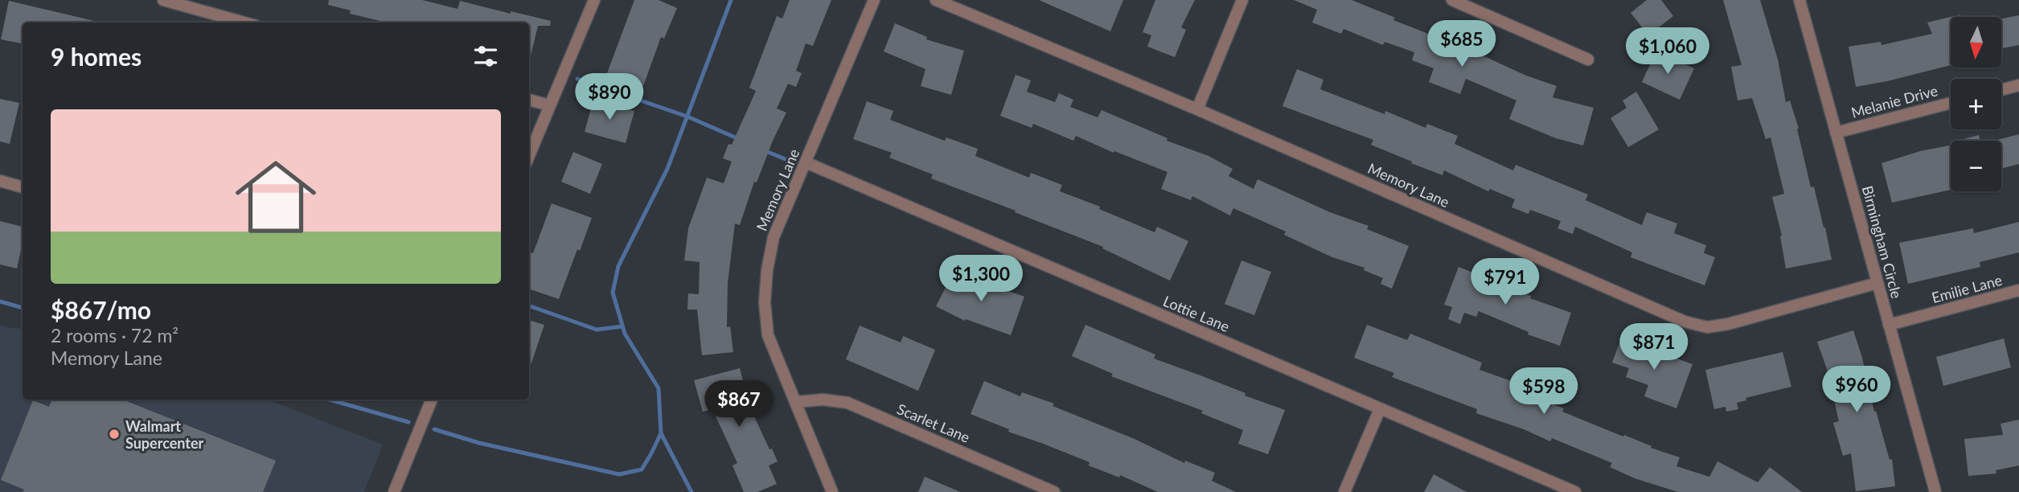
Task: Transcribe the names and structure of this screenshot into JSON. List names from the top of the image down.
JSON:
{
  "streets": {
    "street": [
      "Melanie Drive",
      "Memory Lane",
      "Birmingham Circle",
      "Emilie Lane",
      "Lottie Lane",
      "Scarlet Lane"
    ]
  },
  "crossings": [
    ["Melanie Drive", "Birmingham Circle"],
    ["Memory Lane", "Birmingham Circle"],
    ["Memory Lane", "Lottie Lane"],
    ["Memory Lane", "Scarlet Lane"],
    ["Birmingham Circle", "Emilie Lane"]
  ],
  "places": ["Walmart Supercenter"],
  "north": "bottom",
  "page": {
    "map_buttons": ["+", "−"],
    "price": [
      "$685",
      "$1,060",
      "$890",
      "$1,300",
      "$791",
      "$871",
      "$960",
      "$598",
      "$867"
    ],
    "heading": "9 homes",
    "list": [
      {
        "name": "$867/mo",
        "note": "2 rooms · 72 m² · Memory Lane"
      }
    ]
  }
}
